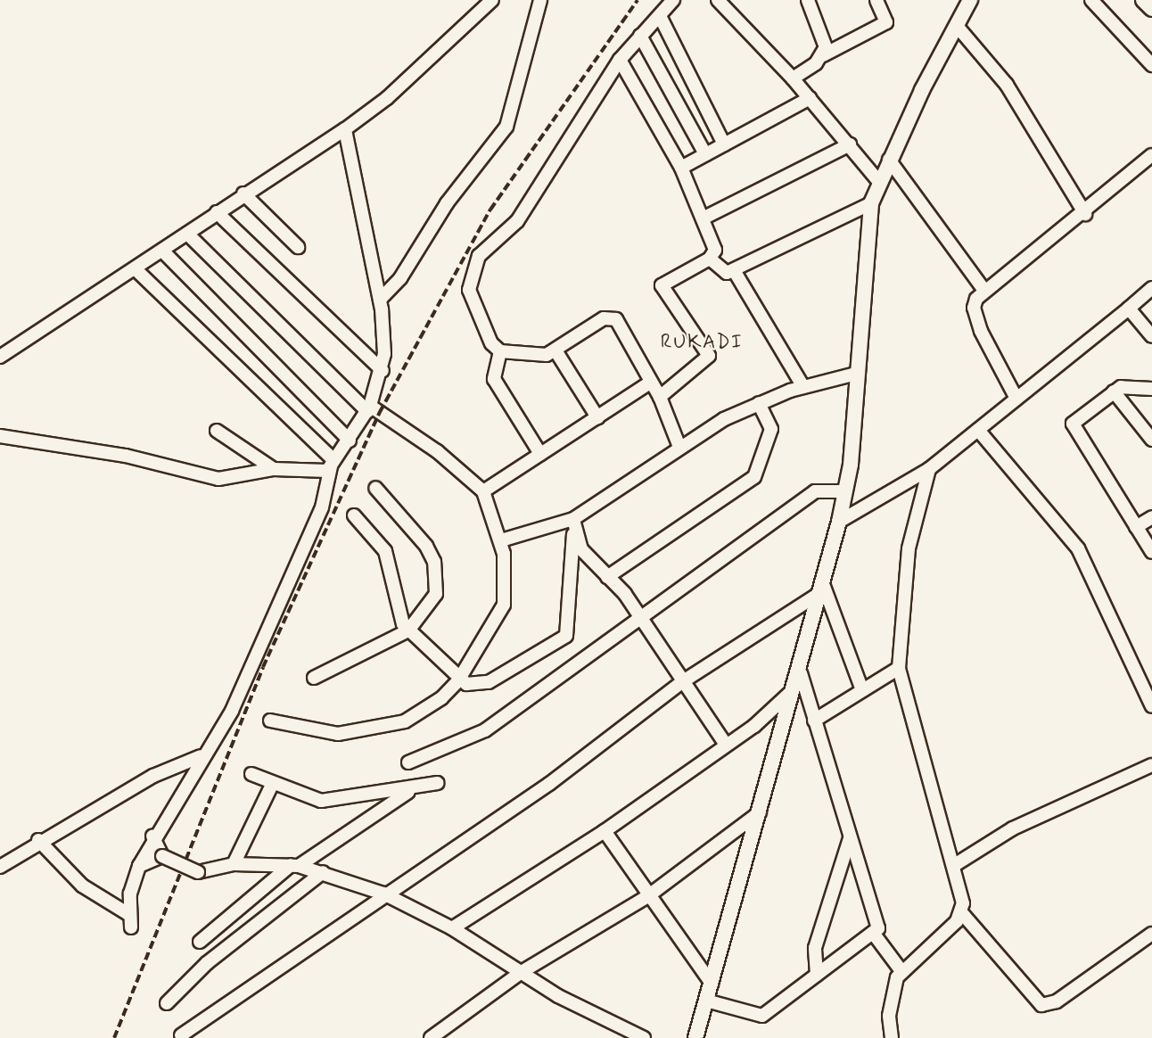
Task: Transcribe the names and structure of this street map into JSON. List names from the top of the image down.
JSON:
{
  "districts": ["RUKADI"]
}
